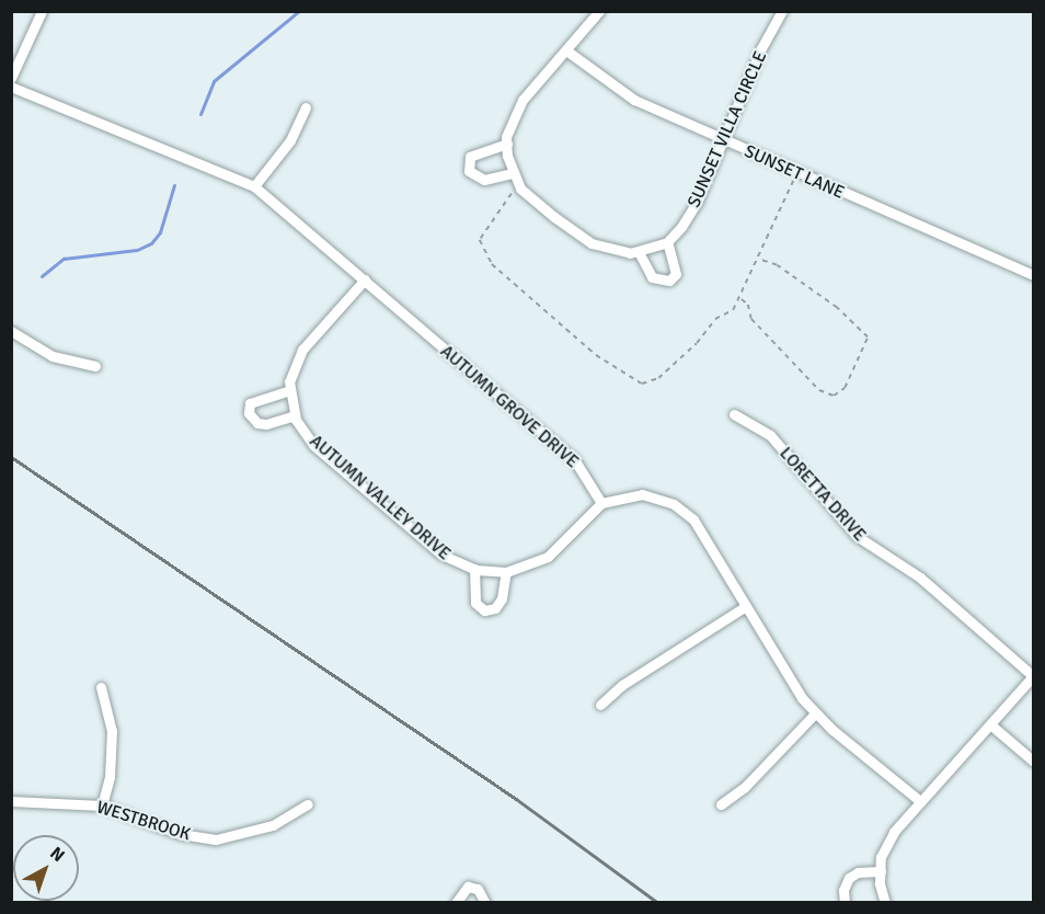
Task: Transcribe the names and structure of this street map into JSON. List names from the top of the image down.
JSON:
{
  "streets": {
    "street": [
      "SUNSET VILLA CIRCLE",
      "SUNSET LANE",
      "AUTUMN GROVE DRIVE",
      "LORETTA DRIVE",
      "AUTUMN VALLEY DRIVE",
      "WESTBROOK"
    ]
  },
  "crossings": [
    ["SUNSET VILLA CIRCLE", "SUNSET LANE"],
    ["AUTUMN GROVE DRIVE", "AUTUMN VALLEY DRIVE"]
  ],
  "north": "top right"
}
